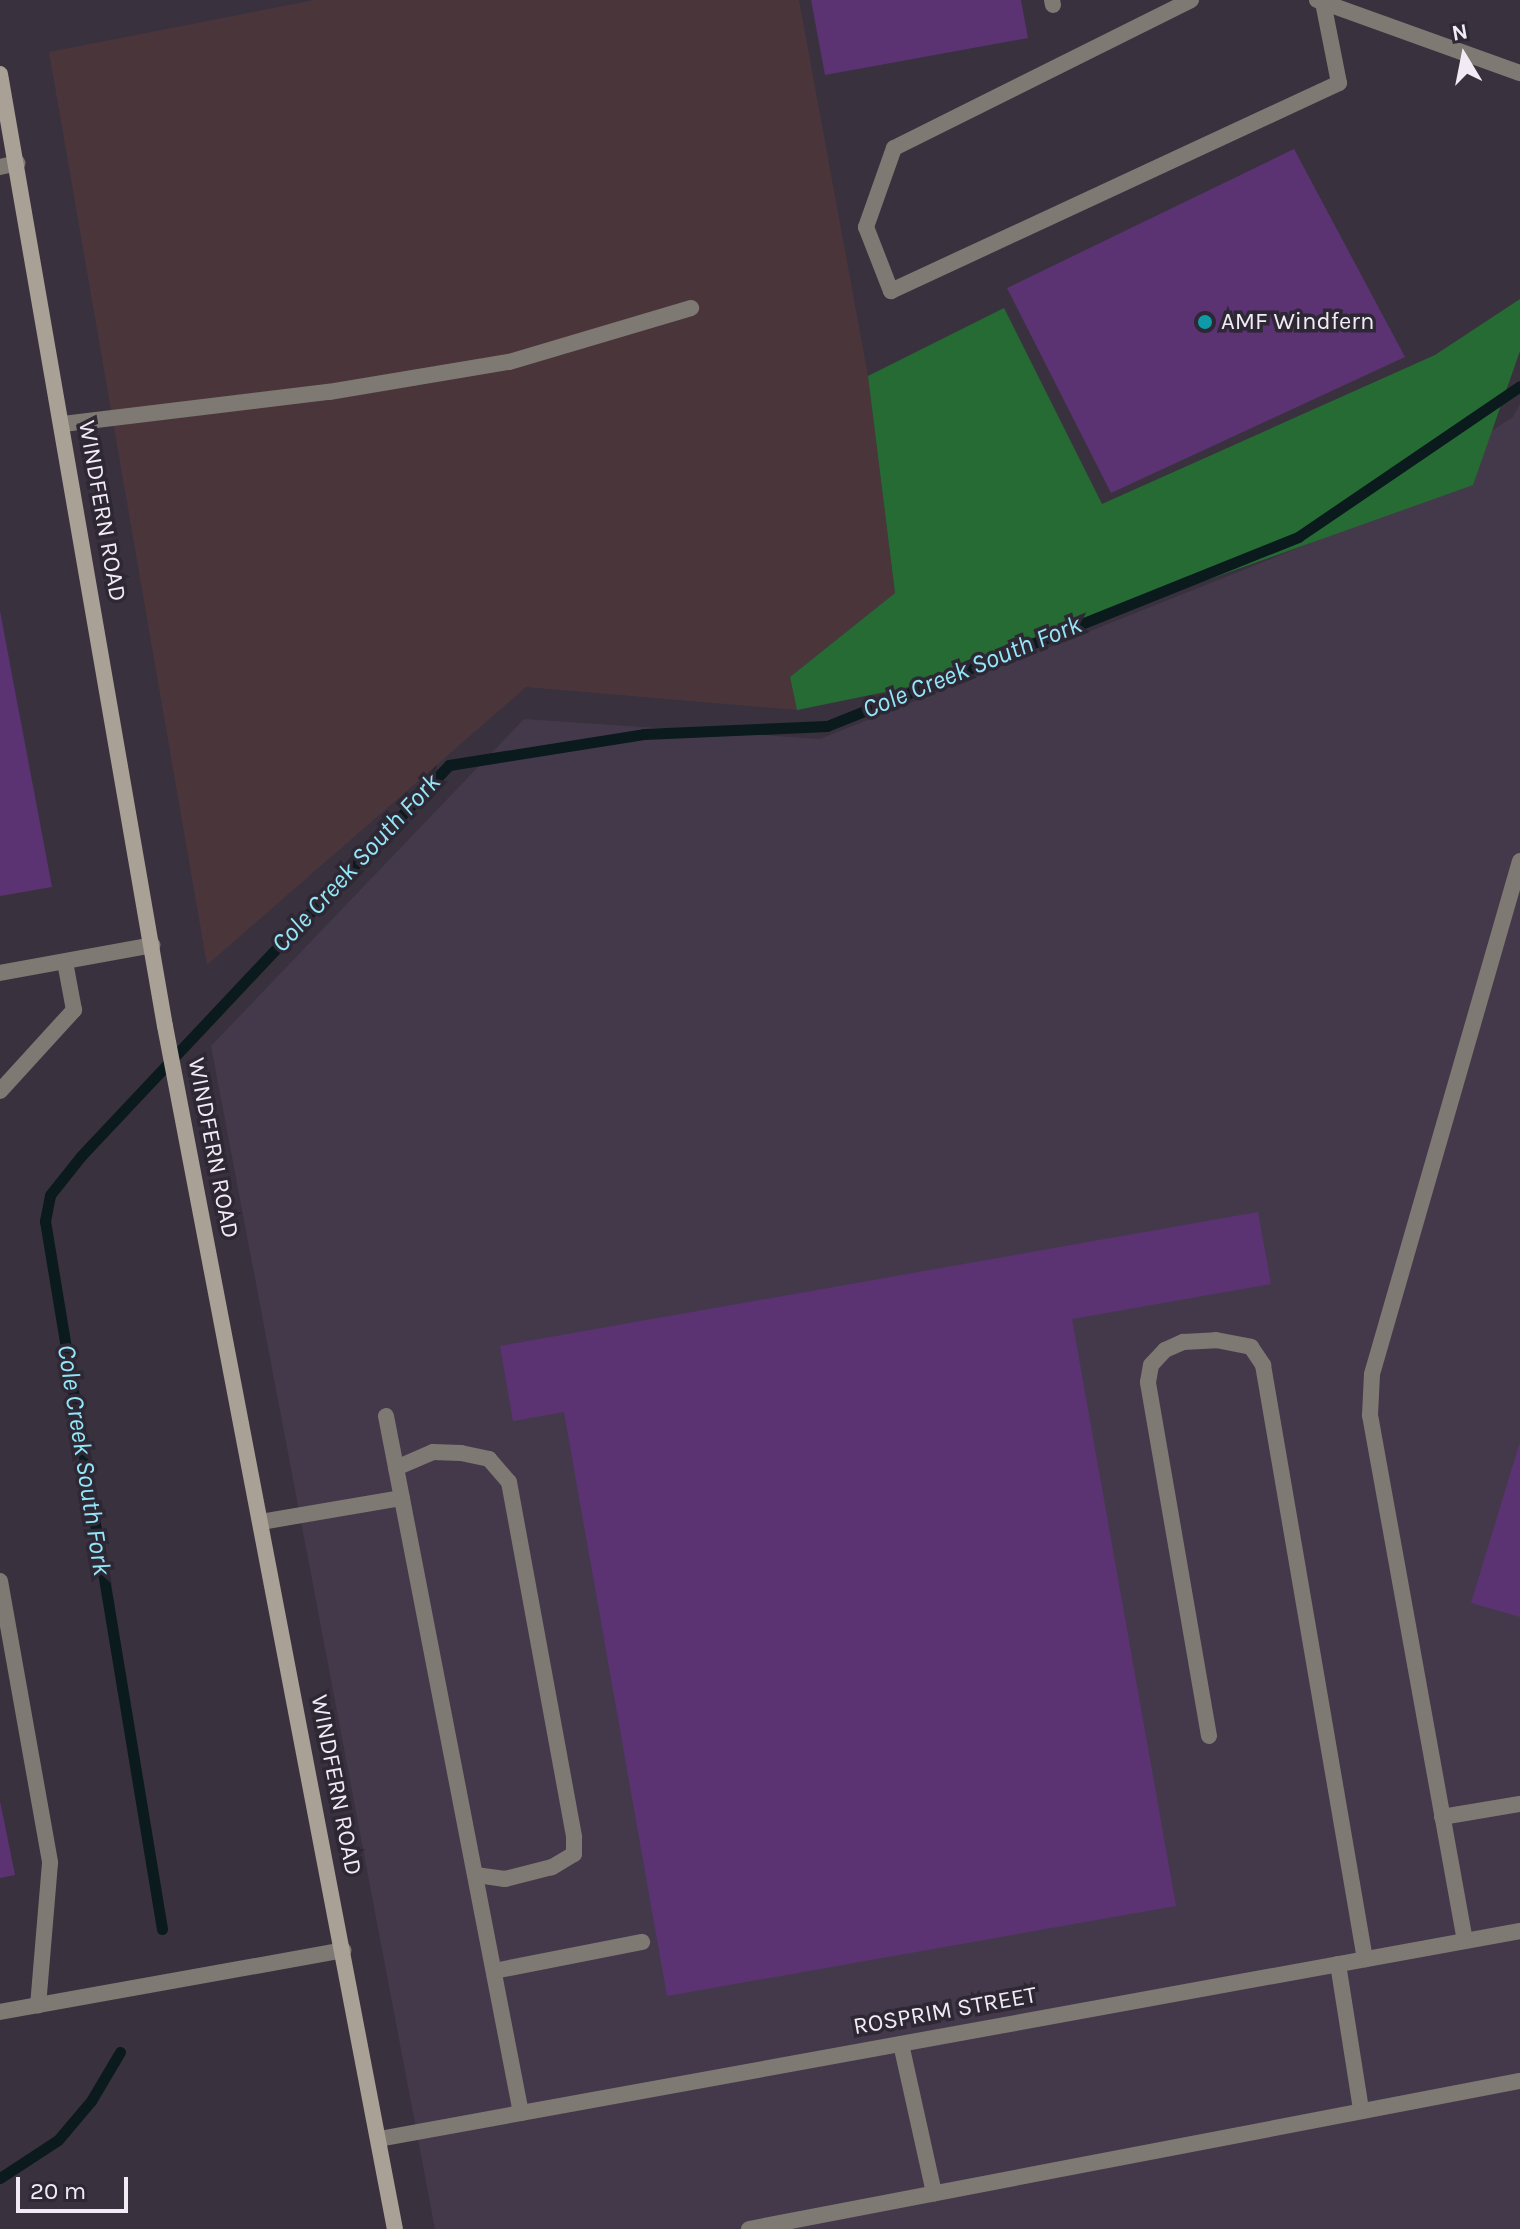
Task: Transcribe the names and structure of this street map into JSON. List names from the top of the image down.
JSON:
{
  "streets": {
    "street": ["WINDFERN ROAD", "ROSPRIM STREET"]
  },
  "crossings": [
    ["WINDFERN ROAD", "ROSPRIM STREET"]
  ],
  "water": ["Cole Creek South Fork"],
  "places": ["AMF Windfern"],
  "scale_bar": "20 m",
  "north": "top"
}
